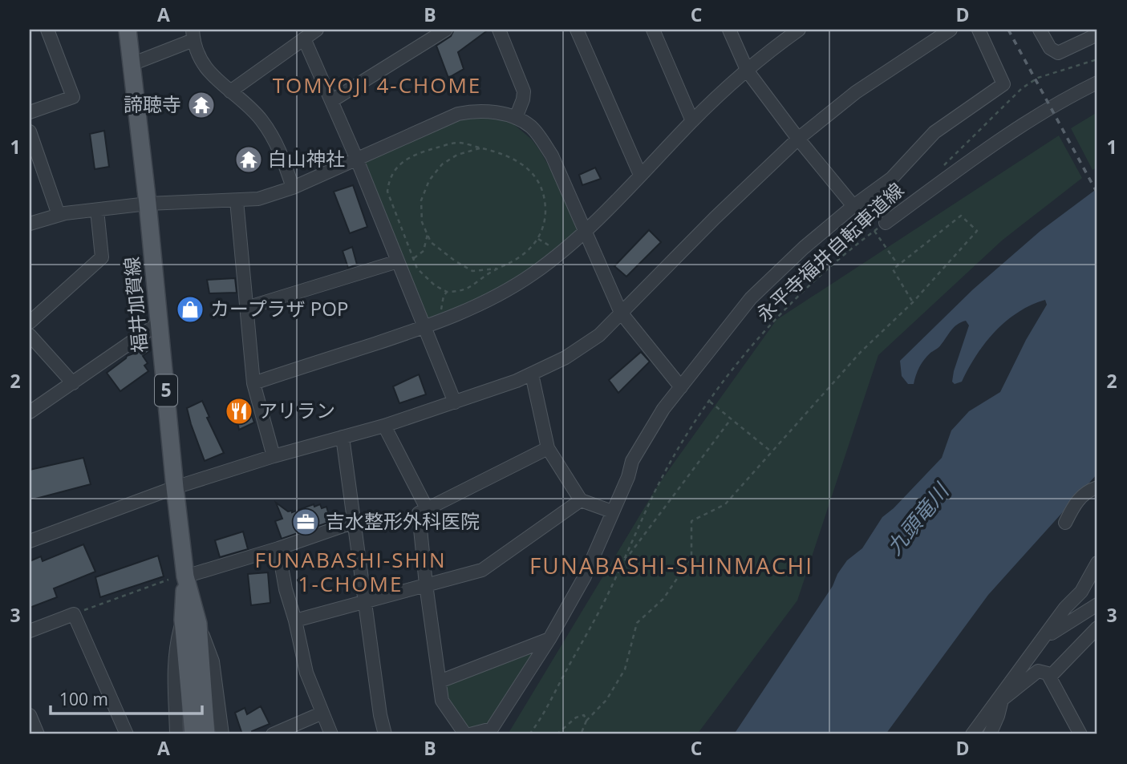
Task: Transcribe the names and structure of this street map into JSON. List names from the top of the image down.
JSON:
{
  "streets": {
    "main road": ["福井加賀線", "5"],
    "path": ["永平寺福井自転車道線"]
  },
  "districts": ["TOMYOJI 4-CHOME", "FUNABASHI-SHIN 1-CHOME", "FUNABASHI-SHINMACHI"],
  "water": ["九頭竜川"],
  "places": {
    "temple": ["諦聴寺", "白山神社"],
    "shop": ["カープラザ POP"],
    "restaurant": ["アリラン"],
    "office": ["吉水整形外科医院"]
  },
  "scale_bar": "100 m",
  "grid": {
    "columns": [
      "A",
      "B",
      "C",
      "D"
    ],
    "rows": ["1", "2", "3"]
  }
}
